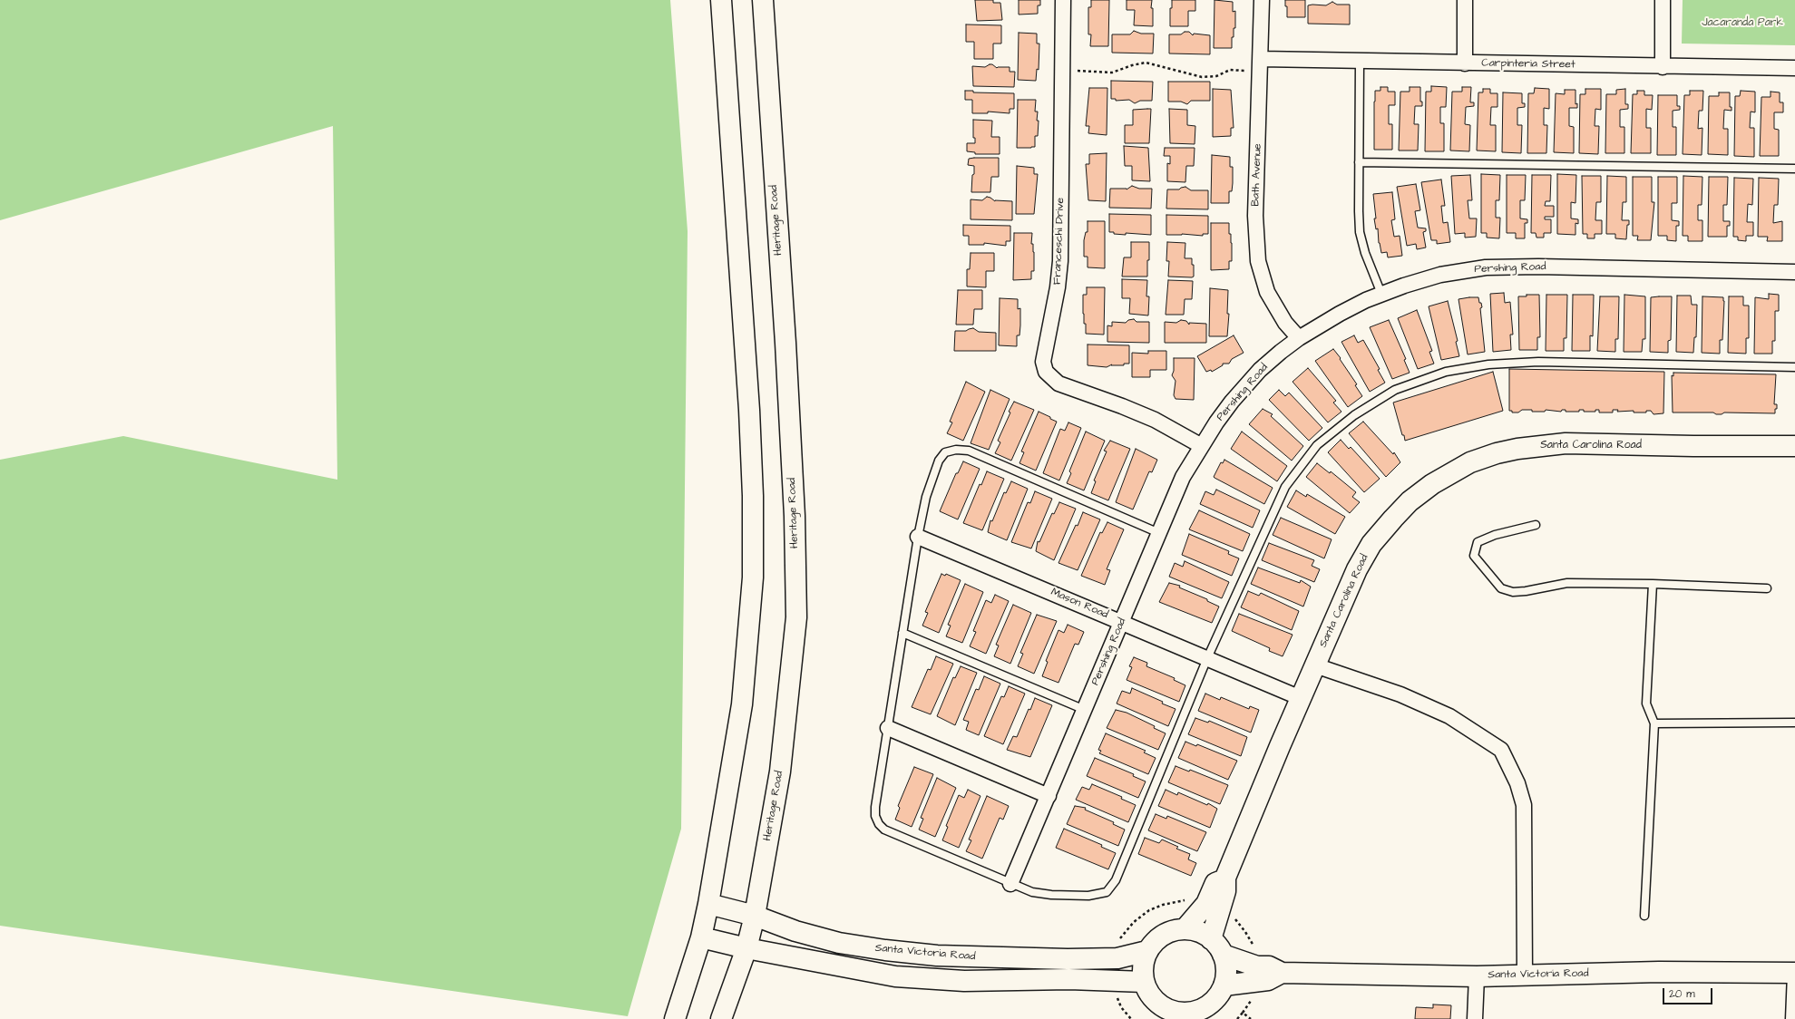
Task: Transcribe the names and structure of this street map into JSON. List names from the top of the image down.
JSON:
{
  "streets": {
    "street": [
      "Carpinteria Street",
      "Bath Avenue",
      "Heritage Road",
      "Franceschi Drive",
      "Pershing Road",
      "Santa Carolina Road",
      "Mason Road",
      "Santa Victoria Road"
    ]
  },
  "crossings": [
    ["Carpinteria Street", "Bath Avenue"],
    ["Bath Avenue", "Pershing Road"],
    ["Heritage Road", "Santa Victoria Road"],
    ["Franceschi Drive", "Pershing Road"],
    ["Pershing Road", "Mason Road"],
    ["Santa Carolina Road", "Mason Road"],
    ["Santa Carolina Road", "Santa Victoria Road"]
  ],
  "parks": ["Jacaranda Park"],
  "scale_bar": "20 m"
}
